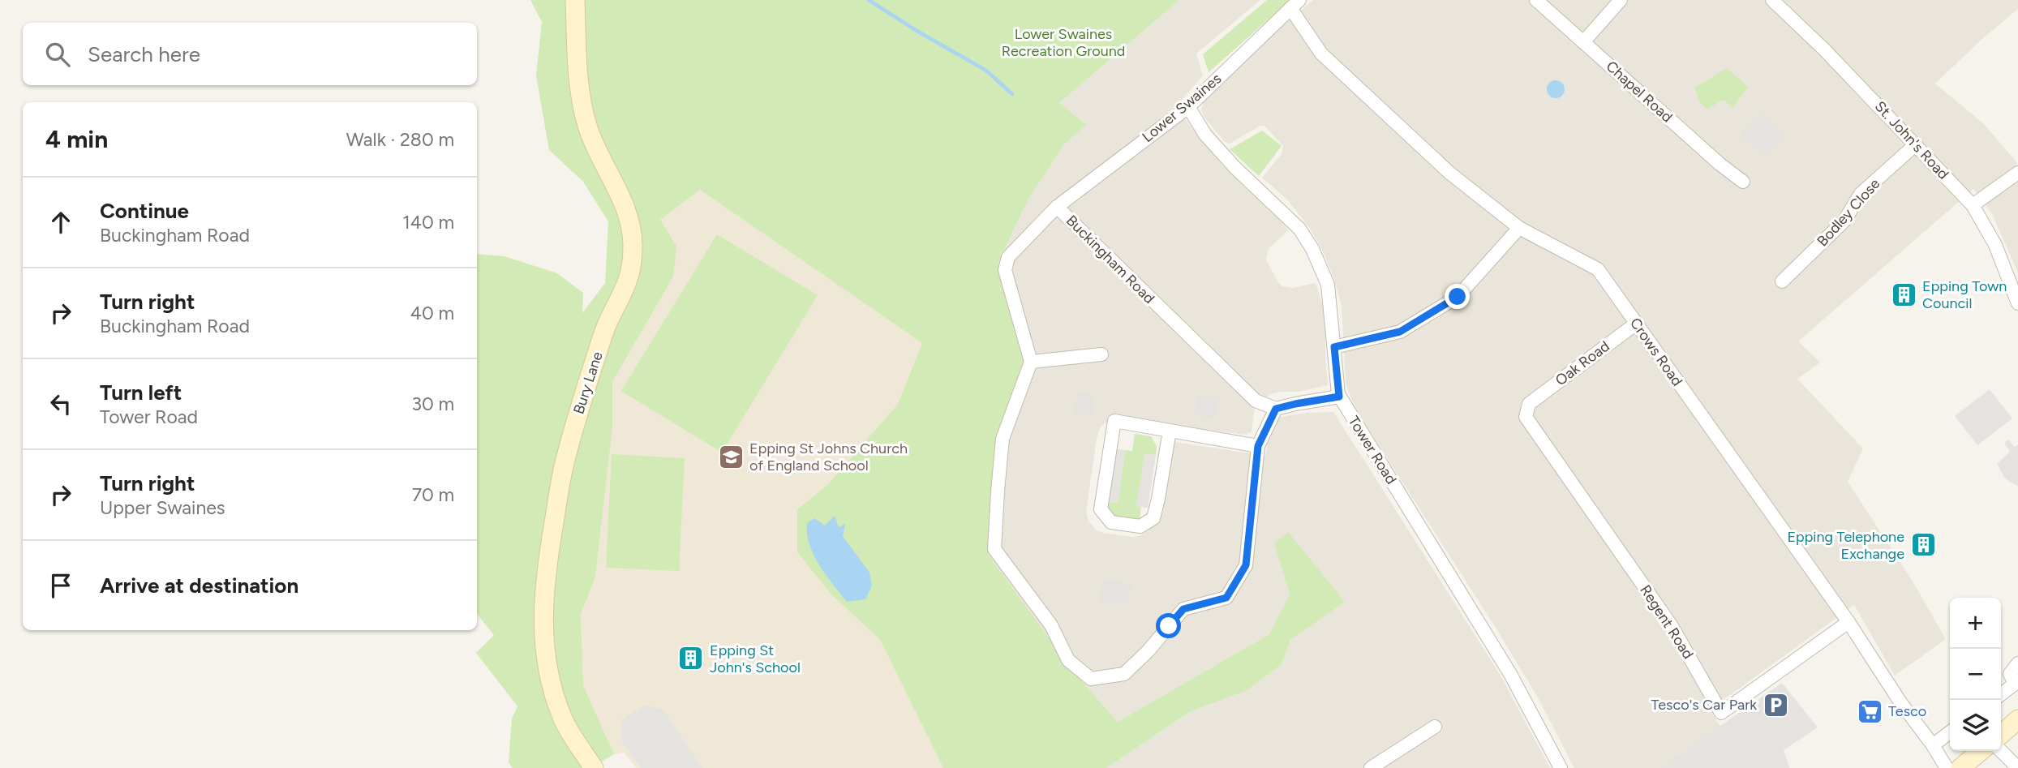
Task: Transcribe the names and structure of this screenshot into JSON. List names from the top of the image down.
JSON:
{
  "streets": {
    "main road": ["Bury Lane"],
    "street": [
      "Chapel Road",
      "Lower Swaines",
      "St. John's Road",
      "Bodley Close",
      "Buckingham Road",
      "Crows Road",
      "Oak Road",
      "Tower Road",
      "Regent Road"
    ]
  },
  "crossings": [
    ["Lower Swaines", "Buckingham Road"],
    ["Lower Swaines", "Crows Road"],
    ["Lower Swaines", "Tower Road"],
    ["St. John's Road", "Bodley Close"],
    ["Crows Road", "Oak Road"],
    ["Crows Road", "Regent Road"],
    ["Oak Road", "Regent Road"]
  ],
  "parks": ["Lower Swaines Recreation Ground"],
  "places": {
    "building": ["Epping Town Council", "Epping Telephone Exchange", "Epping St John's School"],
    "school or university": ["Epping St Johns Church of England School"],
    "parking": ["Tesco's Car Park"],
    "supermarket": ["Tesco"]
  },
  "page": {
    "search": "Search here",
    "heading": ["4 min", "Walk · 280 m"],
    "list": [
      ["Continue", "Buckingham Road", "140 m"],
      ["Turn right", "Buckingham Road", "40 m"],
      ["Turn left", "Tower Road", "30 m"],
      ["Turn right", "Upper Swaines", "70 m"],
      "Arrive at destination"
    ],
    "map_buttons": ["+", "−"]
  }
}
